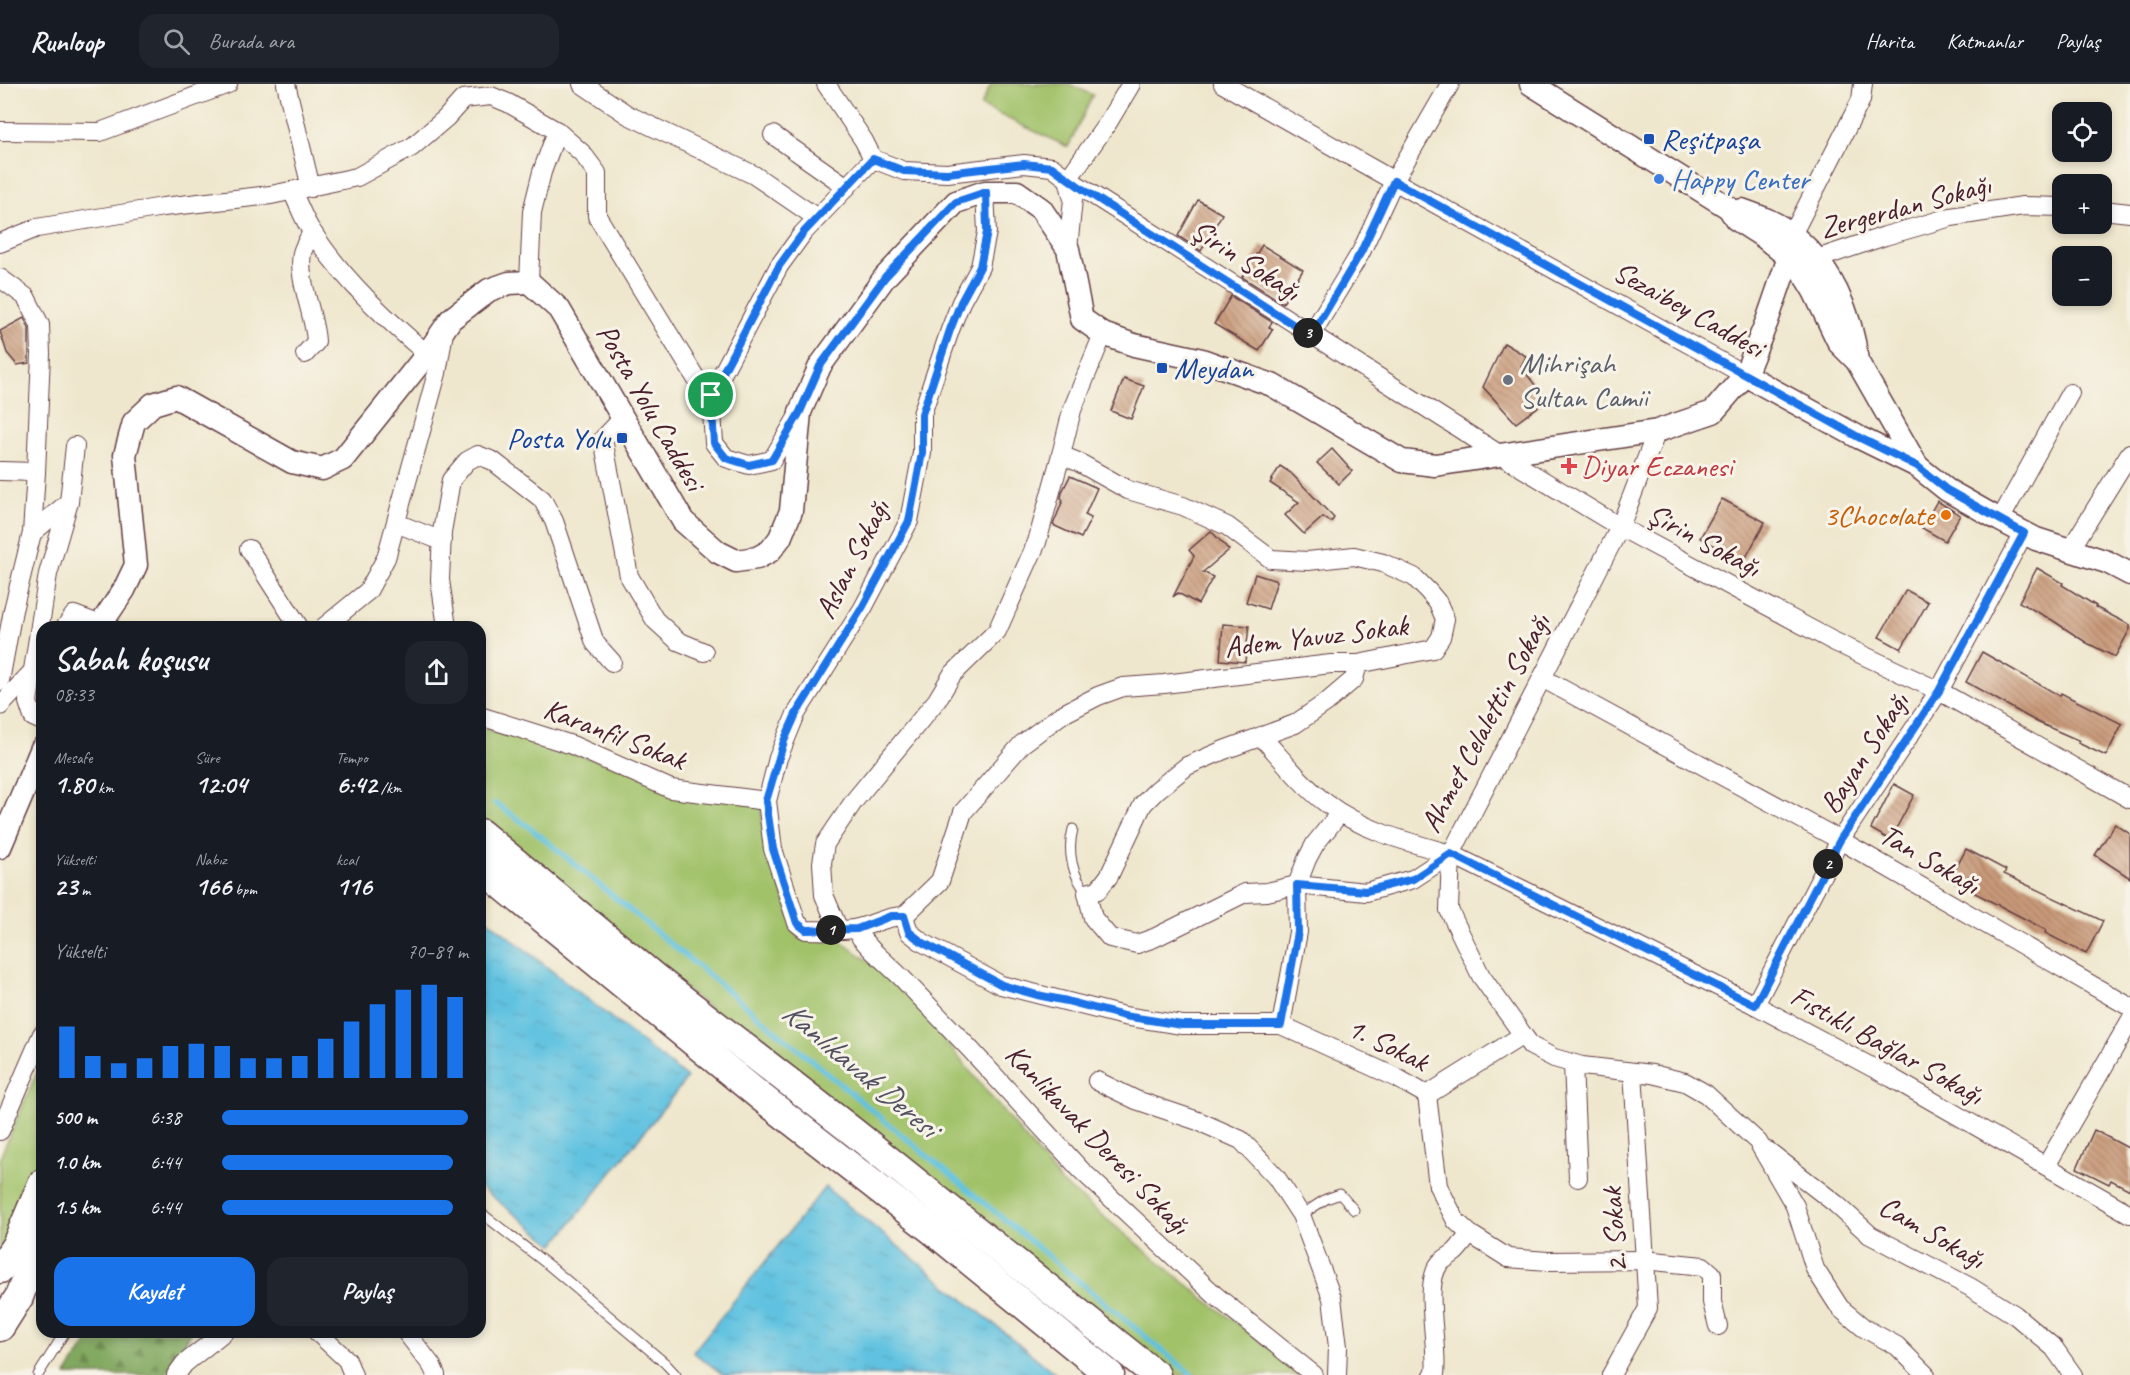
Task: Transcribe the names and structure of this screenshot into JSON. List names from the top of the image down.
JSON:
{
  "streets": {
    "street": [
      "Zergerdan Sokağı",
      "Şirin Sokağı",
      "Sezaibey Caddesi",
      "Posta Yolu Caddesi",
      "Aslan Sokağı",
      "Adem Yavuz Sokak",
      "Ahmet Celalettin Sokağı",
      "Karanfil Sokak",
      "Bayan Sokağı",
      "Tan Sokağı",
      "1. Sokak",
      "Fıstıklı Bağlar Sokağı",
      "Kanlikavak Deresi Sokağı",
      "2. Sokak",
      "Cam Sokağı"
    ]
  },
  "crossings": [
    ["Zergerdan Sokağı", "Posta Yolu Caddesi"],
    ["Şirin Sokağı", "Posta Yolu Caddesi"],
    ["Şirin Sokağı", "Ahmet Celalettin Sokağı"],
    ["Şirin Sokağı", "Bayan Sokağı"],
    ["Sezaibey Caddesi", "Posta Yolu Caddesi"],
    ["Sezaibey Caddesi", "Bayan Sokağı"],
    ["Posta Yolu Caddesi", "Aslan Sokağı"],
    ["Posta Yolu Caddesi", "Ahmet Celalettin Sokağı"],
    ["Aslan Sokağı", "Karanfil Sokak"],
    ["Adem Yavuz Sokak", "1. Sokak"],
    ["Ahmet Celalettin Sokağı", "Tan Sokağı"],
    ["Ahmet Celalettin Sokağı", "Fıstıklı Bağlar Sokağı"],
    ["Bayan Sokağı", "Tan Sokağı"],
    ["Bayan Sokağı", "Fıstıklı Bağlar Sokağı"],
    ["1. Sokak", "2. Sokak"]
  ],
  "water": ["Kanlıkavak Deresi"],
  "places": {
    "transit": ["Reşitpaşa", "Meydan", "Posta Yolu"],
    "other": ["Happy Center", "Mihrişah Sultan Camii", "3Chocolate"],
    "health": ["Diyar Eczanesi"]
  },
  "page": {
    "header": "Runloop",
    "search": "Burada ara",
    "nav": ["Harita", "Katmanlar", "Paylaş"],
    "map_buttons": ["+", "−"],
    "pins": ["3", "2", "1"],
    "heading": ["Sabah koşusu", "08:33"],
    "stats": [
      ["Mesafe", "1.80 km"],
      ["Süre", "12:04"],
      ["Tempo", "6:42 /km"],
      ["Yükselti", "23 m"],
      ["Nabız", "166 bpm"],
      ["kcal", "116"]
    ],
    "chart": ["Yükselti", "70–89 m"],
    "list": [
      {
        "name": "500 m",
        "note": "6:38"
      },
      {
        "name": "1.0 km",
        "note": "6:44"
      },
      {
        "name": "1.5 km",
        "note": "6:44"
      }
    ],
    "buttons": ["Kaydet", "Paylaş"]
  }
}
